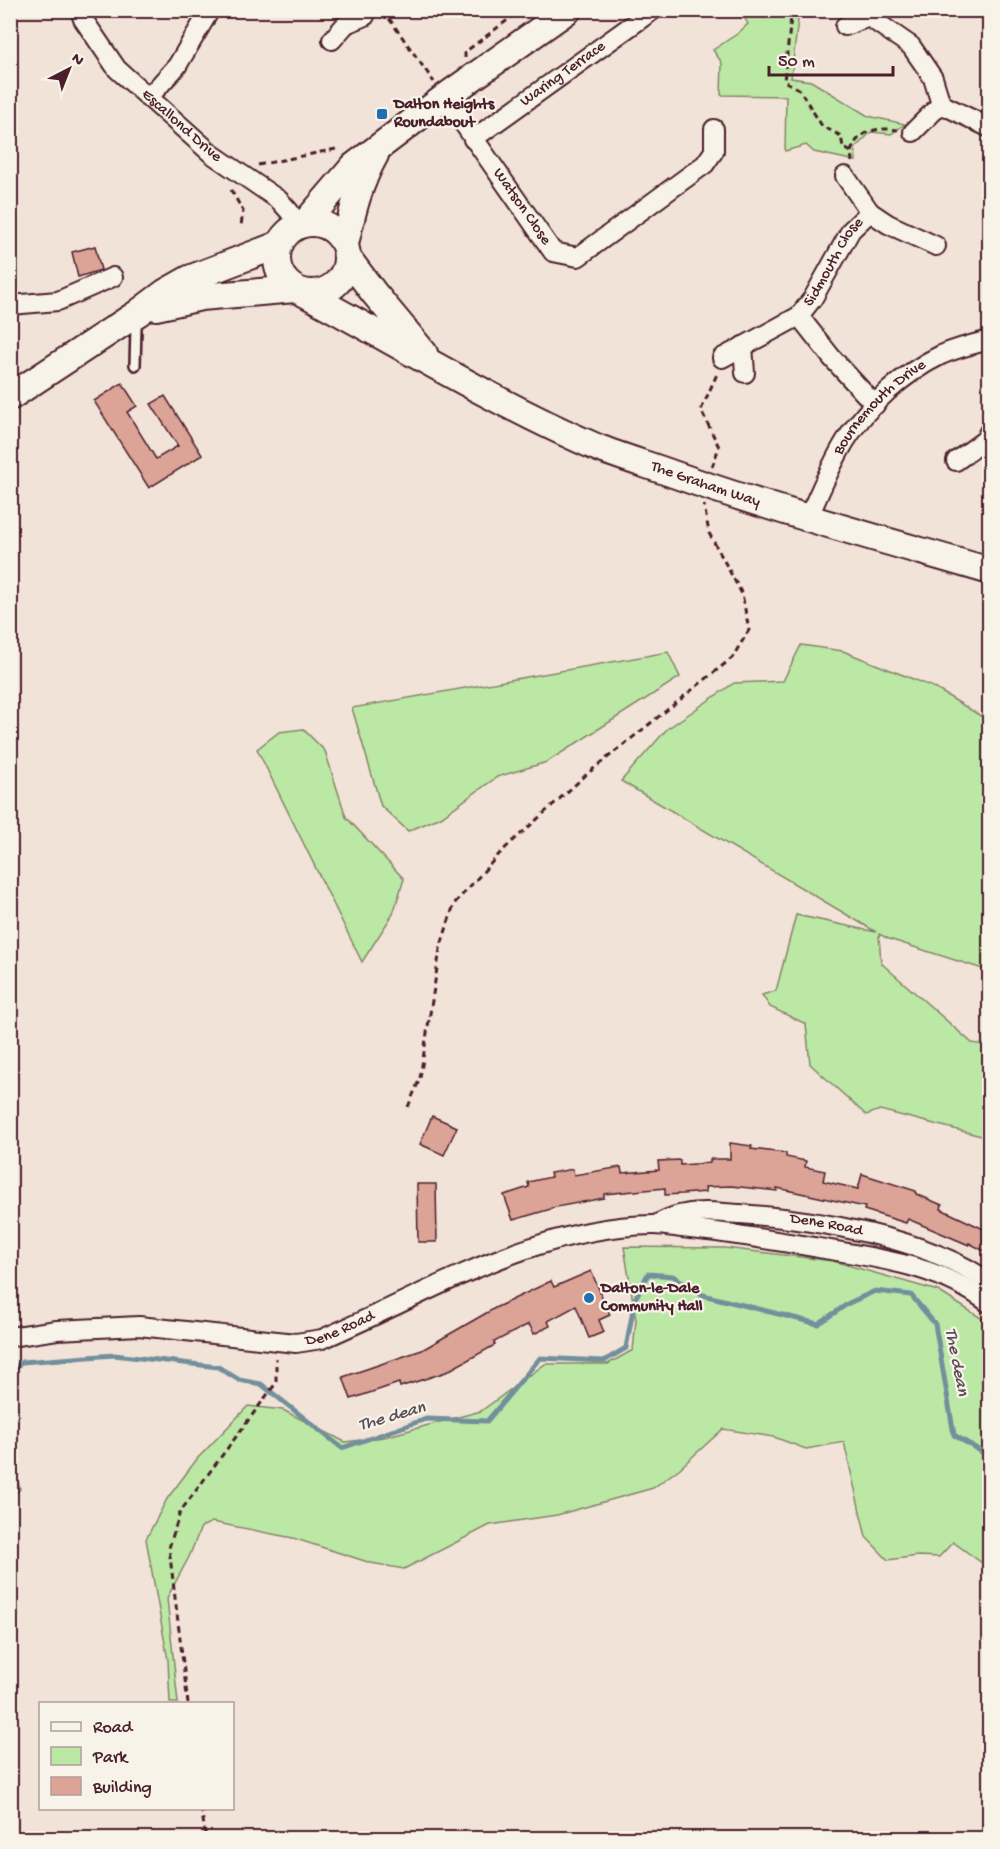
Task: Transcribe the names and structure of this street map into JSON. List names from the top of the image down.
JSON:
{
  "streets": {
    "main road": ["The Graham Way"],
    "street": [
      "Waring Terrace",
      "Escallond Drive",
      "Watson Close",
      "Sidmouth Close",
      "Bournemouth Drive",
      "Dene Road"
    ]
  },
  "crossings": [
    ["Waring Terrace", "Watson Close"],
    ["Escallond Drive", "The Graham Way"],
    ["Sidmouth Close", "Bournemouth Drive"],
    ["Bournemouth Drive", "The Graham Way"]
  ],
  "water": ["The dean"],
  "places": {
    "transit": ["Dalton Heights Roundabout"],
    "other": ["Dalton-le-Dale Community Hall"]
  },
  "legend": ["Road", "Park", "Building"],
  "scale_bar": "50 m",
  "north": "top right"
}
